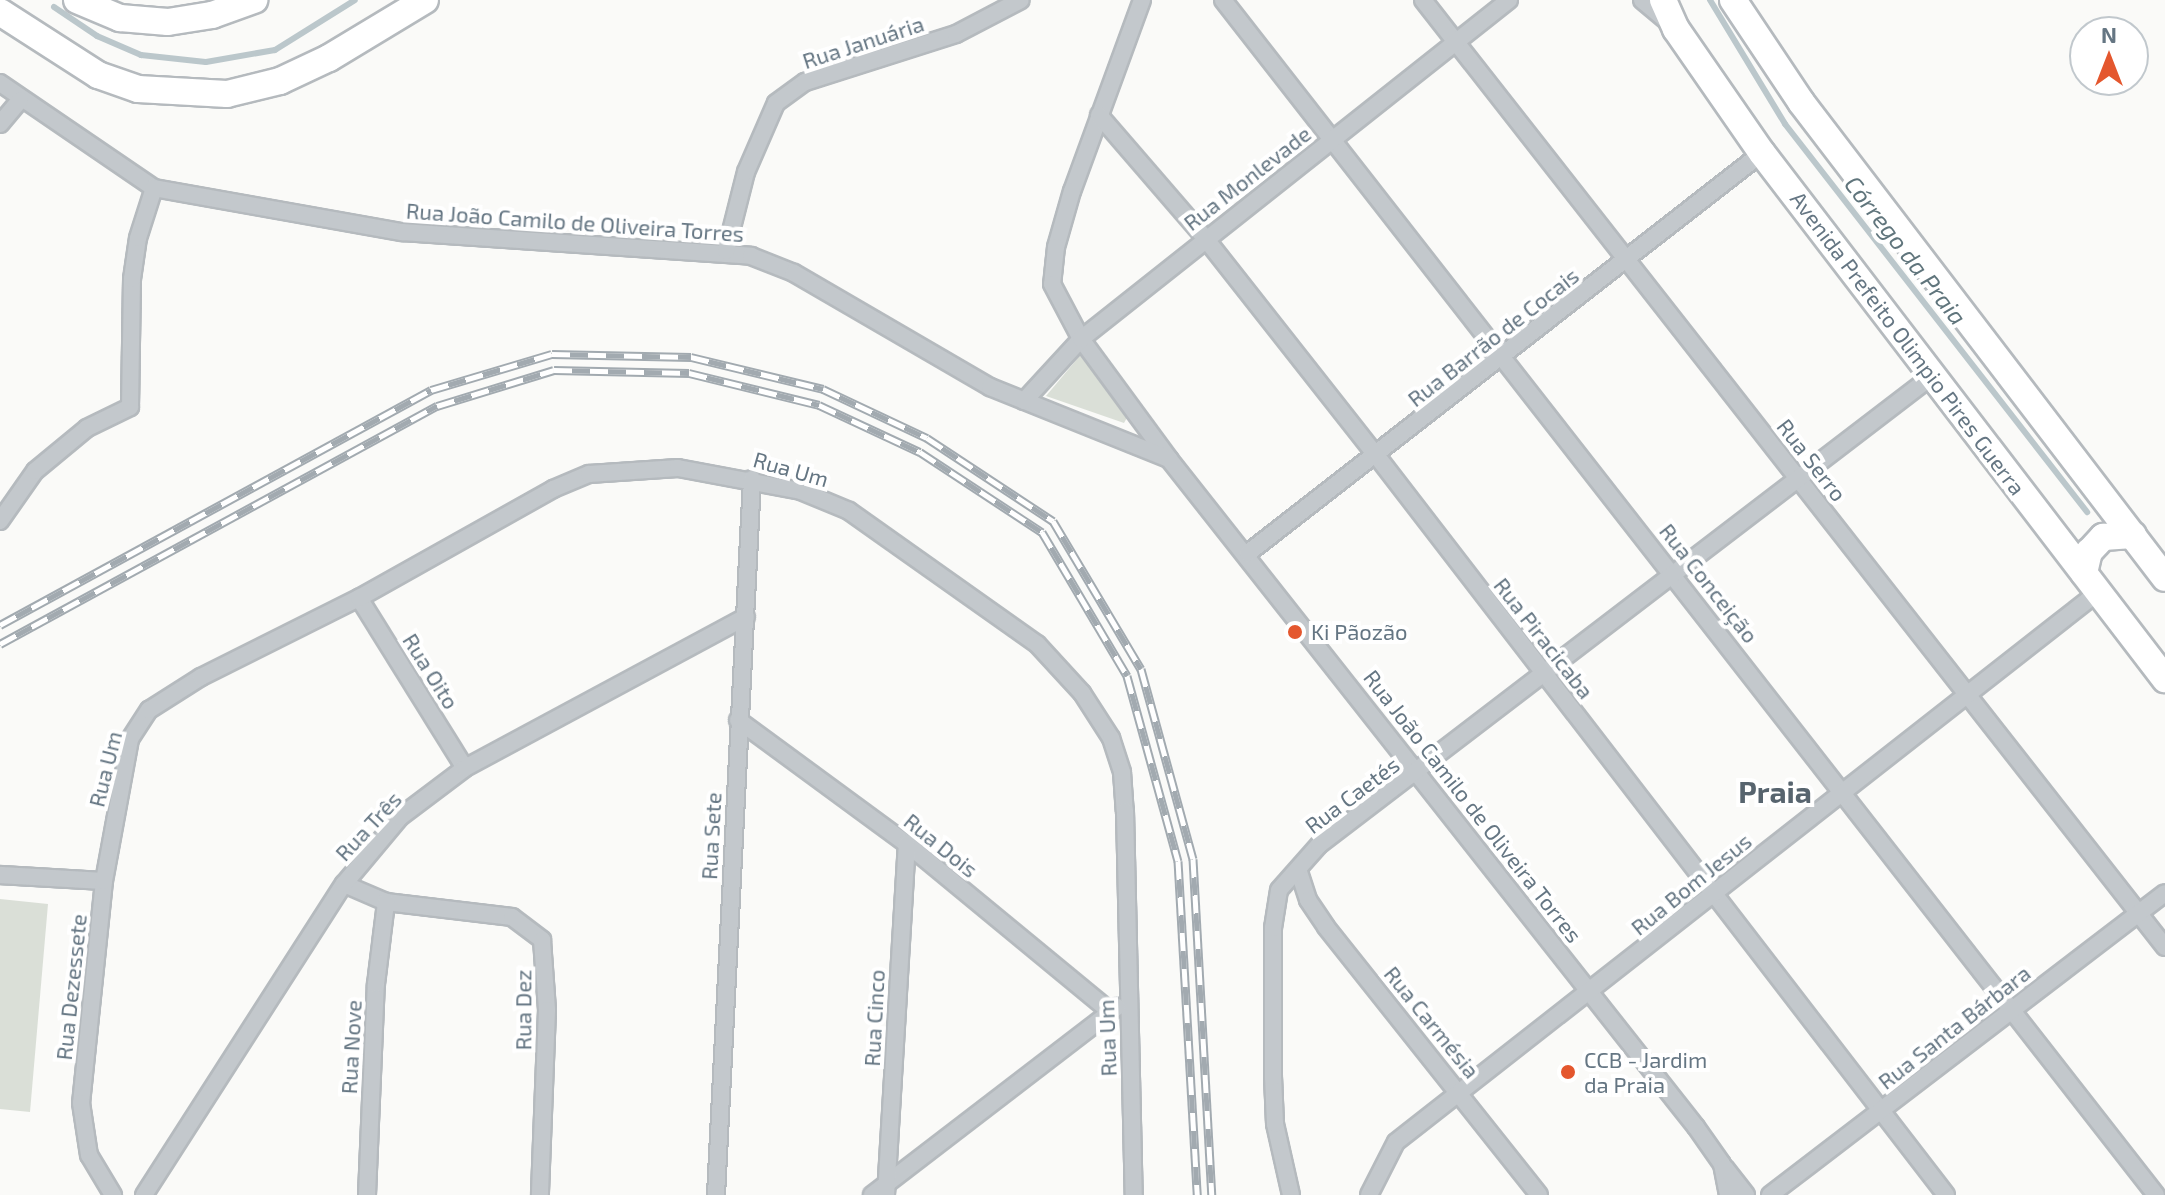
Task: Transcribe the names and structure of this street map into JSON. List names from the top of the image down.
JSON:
{
  "streets": {
    "main road": ["Avenida Prefeito Olimpio Pires Guerra"],
    "street": [
      "Rua Januária",
      "Rua Monlevade",
      "Rua João Camilo de Oliveira Torres",
      "Rua Barrão de Cocais",
      "Rua Serro",
      "Rua Um",
      "Rua Conceição",
      "Rua Piracicaba",
      "Rua Oito",
      "Rua Caetés",
      "Rua Três",
      "Rua Sete",
      "Rua Dois",
      "Rua Bom Jesus",
      "Rua Dezessete",
      "Rua Dez",
      "Rua Cinco",
      "Rua Carmésia",
      "Rua Santa Bárbara",
      "Rua Nove"
    ]
  },
  "crossings": [
    ["Rua Januária", "Rua João Camilo de Oliveira Torres"],
    ["Rua Monlevade", "Rua João Camilo de Oliveira Torres"],
    ["Rua Monlevade", "Rua Serro"],
    ["Rua Monlevade", "Rua Conceição"],
    ["Rua Monlevade", "Rua Piracicaba"],
    ["Rua João Camilo de Oliveira Torres", "Rua Barrão de Cocais"],
    ["Rua João Camilo de Oliveira Torres", "Rua Caetés"],
    ["Rua João Camilo de Oliveira Torres", "Rua Bom Jesus"],
    ["Rua Barrão de Cocais", "Avenida Prefeito Olimpio Pires Guerra"],
    ["Rua Barrão de Cocais", "Rua Serro"],
    ["Rua Barrão de Cocais", "Rua Conceição"],
    ["Rua Barrão de Cocais", "Rua Piracicaba"],
    ["Avenida Prefeito Olimpio Pires Guerra", "Rua Caetés"],
    ["Avenida Prefeito Olimpio Pires Guerra", "Rua Bom Jesus"],
    ["Rua Serro", "Rua Caetés"],
    ["Rua Serro", "Rua Bom Jesus"],
    ["Rua Serro", "Rua Santa Bárbara"],
    ["Rua Um", "Rua Oito"],
    ["Rua Um", "Rua Sete"],
    ["Rua Um", "Rua Dezessete"],
    ["Rua Conceição", "Rua Caetés"],
    ["Rua Conceição", "Rua Bom Jesus"],
    ["Rua Conceição", "Rua Santa Bárbara"],
    ["Rua Piracicaba", "Rua Caetés"],
    ["Rua Piracicaba", "Rua Bom Jesus"],
    ["Rua Piracicaba", "Rua Santa Bárbara"],
    ["Rua Oito", "Rua Três"],
    ["Rua Caetés", "Rua Carmésia"],
    ["Rua Três", "Rua Sete"],
    ["Rua Três", "Rua Dez"],
    ["Rua Sete", "Rua Dois"],
    ["Rua Dois", "Rua Cinco"],
    ["Rua Bom Jesus", "Rua Carmésia"],
    ["Rua Dez", "Rua Nove"]
  ],
  "districts": ["Praia"],
  "water": ["Córrego da Praia"],
  "places": ["Ki Pãozão", "CCB - Jardim da Praia"],
  "north": "top"
}
